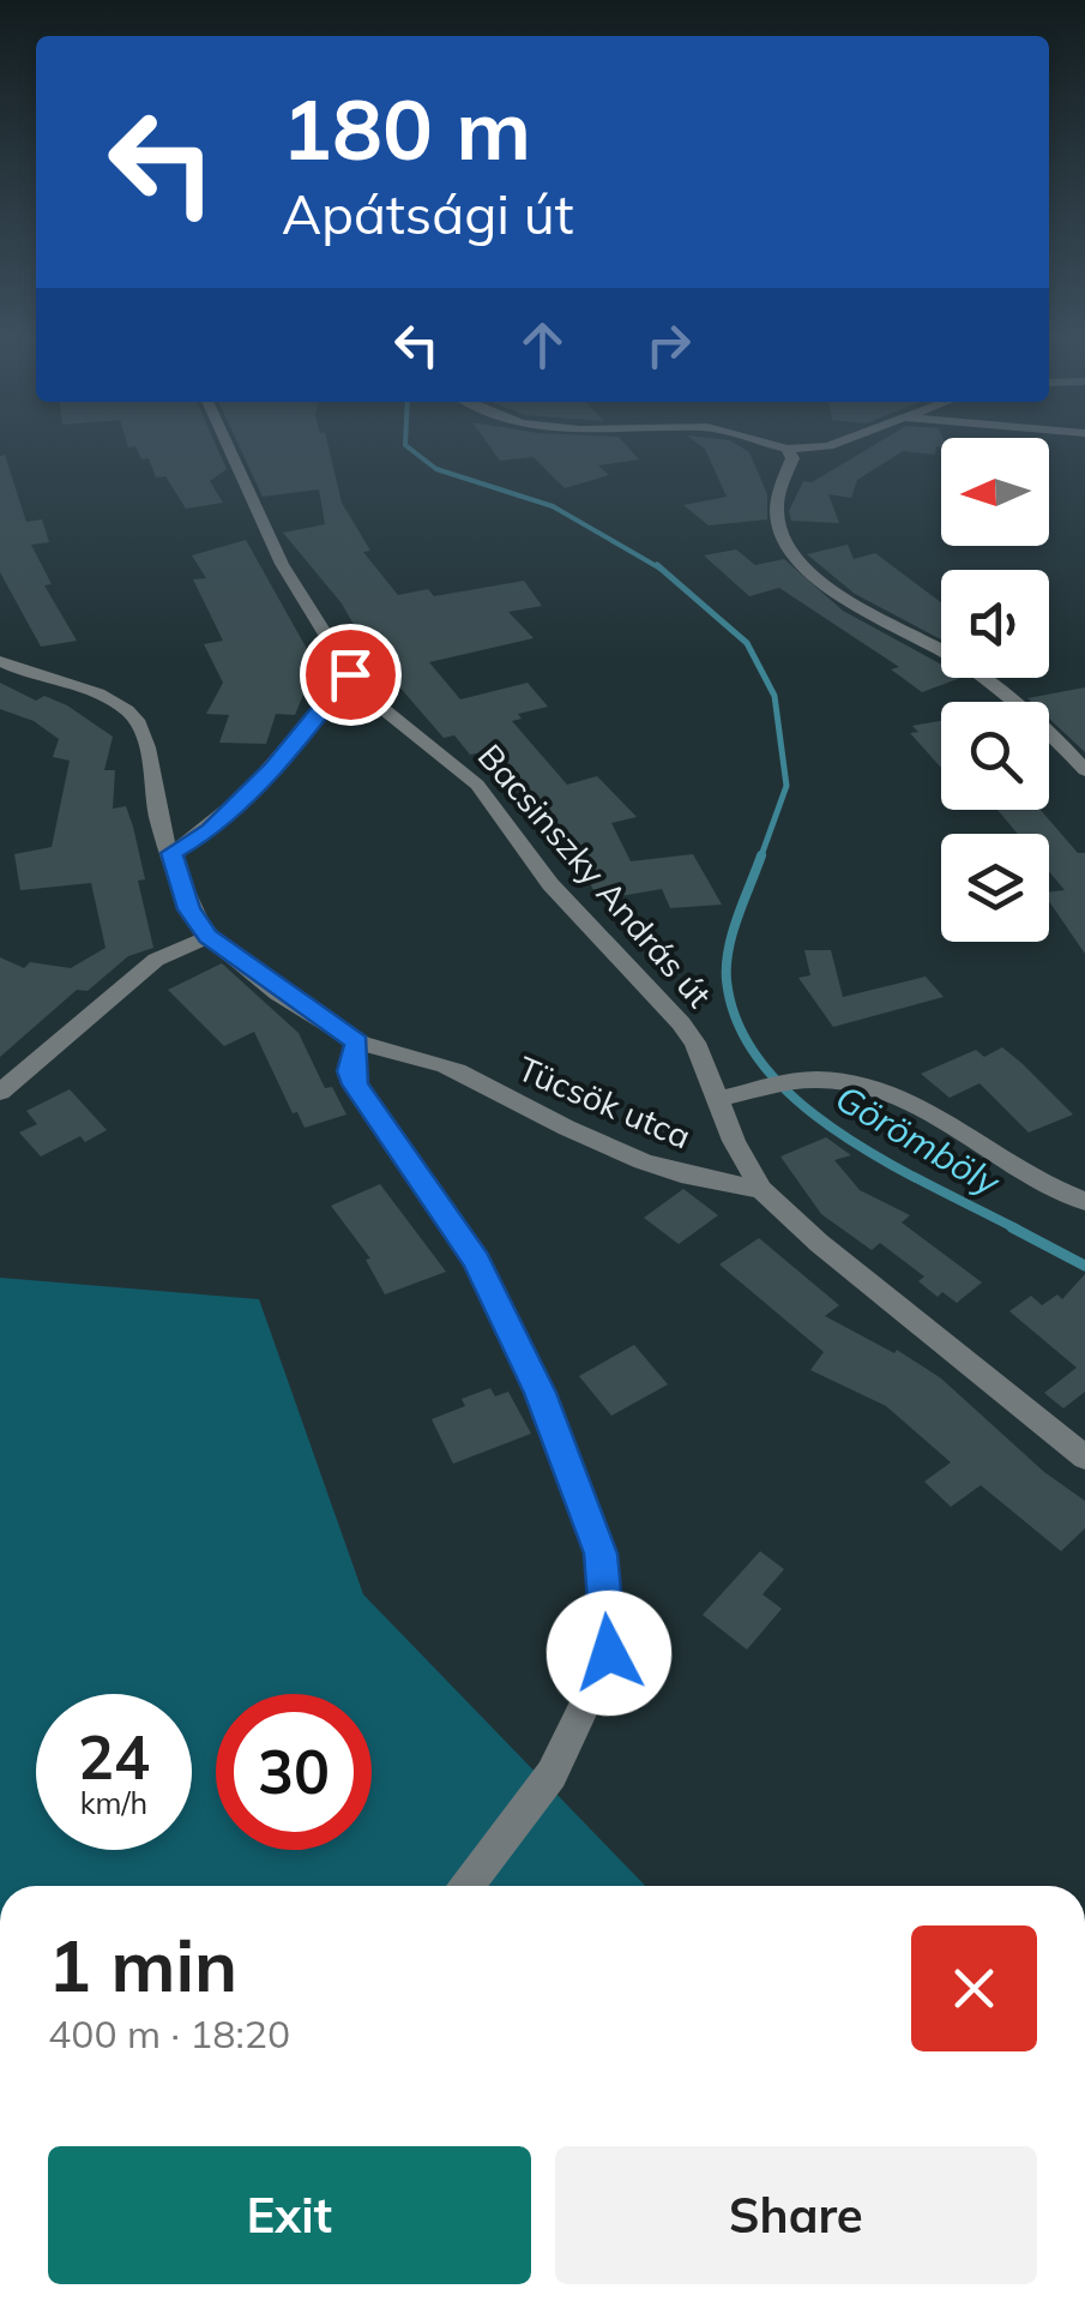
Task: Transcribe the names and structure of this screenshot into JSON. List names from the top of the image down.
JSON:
{
  "streets": {
    "street": ["Bacsinszky András út", "Tücsök utca"]
  },
  "crossings": [
    ["Bacsinszky András út", "Tücsök utca"]
  ],
  "water": ["Görömböly"],
  "north": "left",
  "page": {
    "turn": ["180 m", "Apátsági út"],
    "speed": "24 km/h",
    "limit": "30",
    "heading": ["1 min", "400 m · 18:20"],
    "buttons": ["Exit", "Share"]
  }
}
